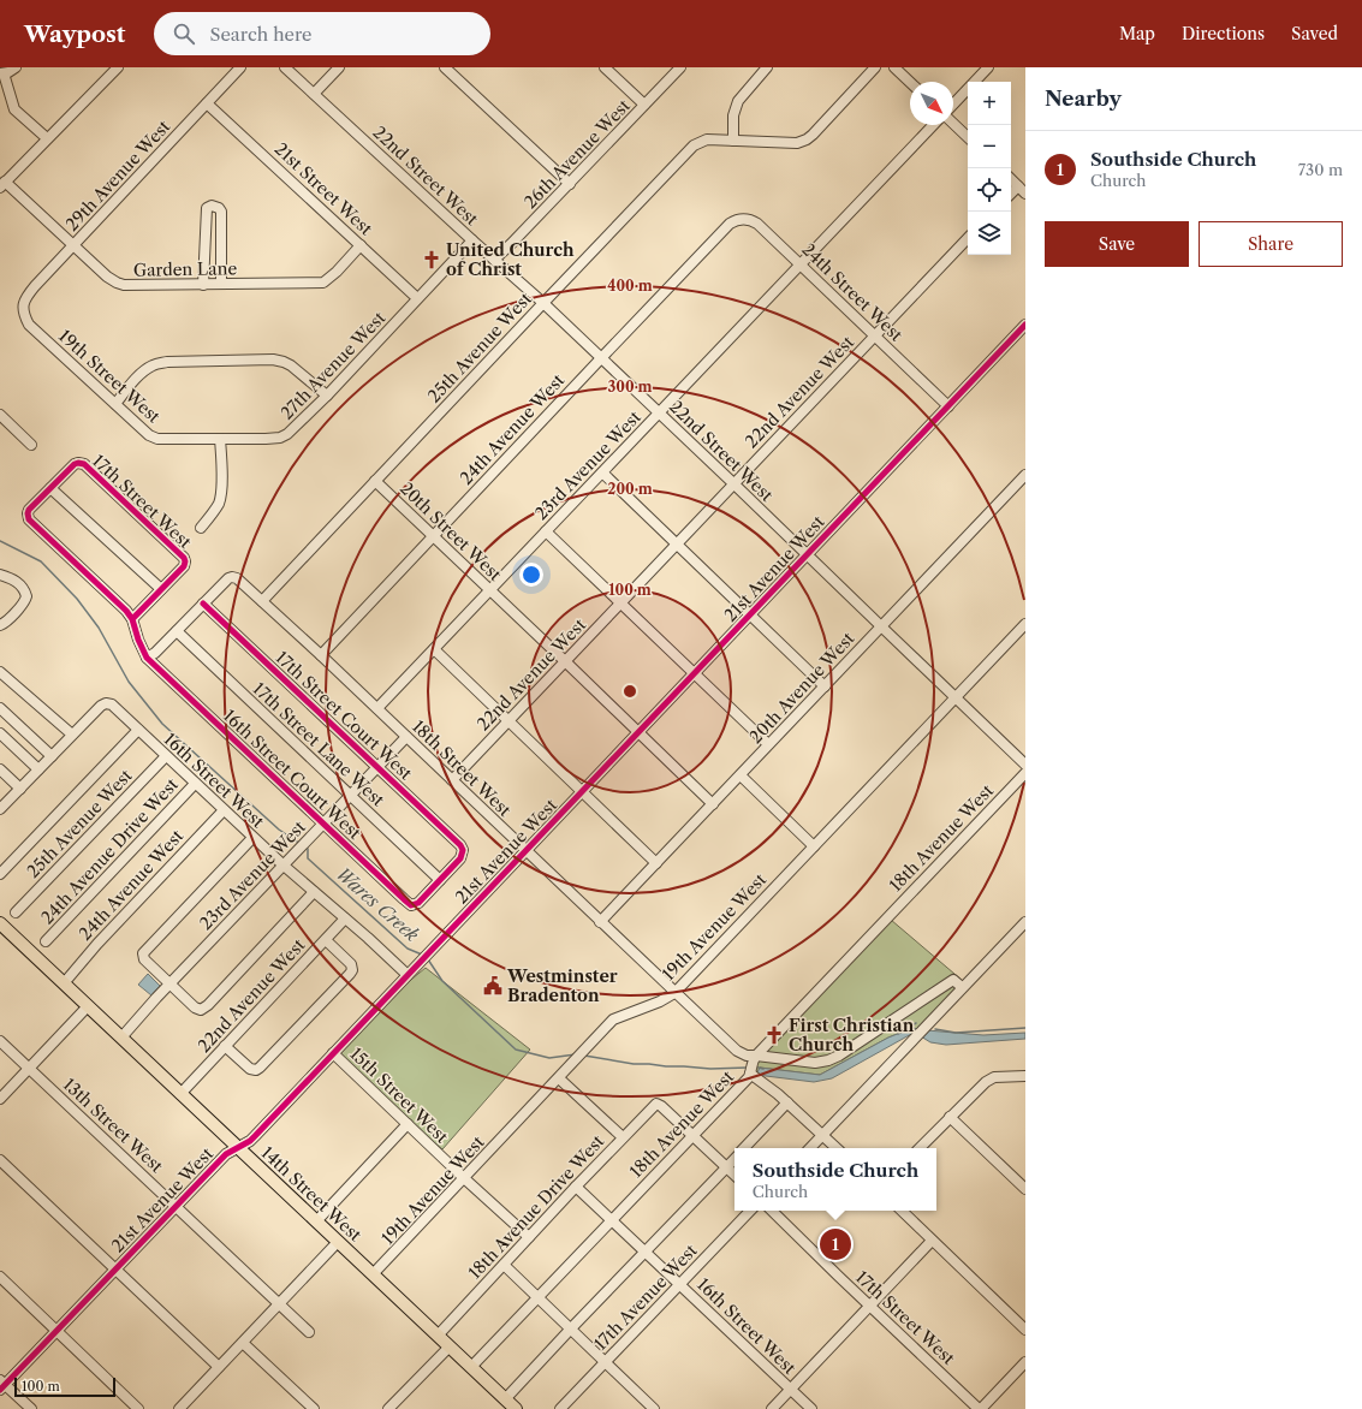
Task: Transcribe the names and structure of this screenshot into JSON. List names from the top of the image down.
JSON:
{
  "streets": {
    "main road": ["14th Street West"],
    "street": [
      "26th Avenue West",
      "29th Avenue West",
      "22nd Street West",
      "21st Street West",
      "Garden Lane",
      "24th Street West",
      "25th Avenue West",
      "27th Avenue West",
      "19th Street West",
      "22nd Avenue West",
      "24th Avenue West",
      "23rd Avenue West",
      "17th Street West",
      "20th Street West",
      "21st Avenue West",
      "20th Avenue West",
      "17th Street Court West",
      "17th Street Lane West",
      "18th Street West",
      "16th Street Court West",
      "16th Street West",
      "18th Avenue West",
      "24th Avenue Drive West",
      "19th Avenue West",
      "15th Street West",
      "13th Street West",
      "18th Avenue Drive West",
      "17th Avenue West"
    ]
  },
  "crossings": [
    ["26th Avenue West", "22nd Street West"],
    ["29th Avenue West", "21st Street West"],
    ["29th Avenue West", "Garden Lane"],
    ["29th Avenue West", "19th Street West"],
    ["22nd Street West", "25th Avenue West"],
    ["22nd Street West", "27th Avenue West"],
    ["22nd Street West", "22nd Avenue West"],
    ["22nd Street West", "24th Avenue West"],
    ["22nd Street West", "23rd Avenue West"],
    ["22nd Street West", "21st Avenue West"],
    ["22nd Street West", "20th Avenue West"],
    ["22nd Street West", "19th Avenue West"],
    ["21st Street West", "Garden Lane"],
    ["21st Street West", "27th Avenue West"],
    ["24th Street West", "22nd Avenue West"],
    ["24th Street West", "24th Avenue West"],
    ["24th Street West", "23rd Avenue West"],
    ["24th Street West", "21st Avenue West"],
    ["25th Avenue West", "20th Street West"],
    ["25th Avenue West", "18th Street West"],
    ["25th Avenue West", "16th Street West"],
    ["27th Avenue West", "19th Street West"],
    ["22nd Avenue West", "20th Street West"],
    ["22nd Avenue West", "18th Street West"],
    ["22nd Avenue West", "16th Street West"],
    ["22nd Avenue West", "14th Street West"],
    ["24th Avenue West", "20th Street West"],
    ["24th Avenue West", "18th Street West"],
    ["24th Avenue West", "16th Street West"],
    ["24th Avenue West", "14th Street West"],
    ["23rd Avenue West", "20th Street West"],
    ["23rd Avenue West", "17th Street Court West"],
    ["23rd Avenue West", "17th Street Lane West"],
    ["23rd Avenue West", "18th Street West"],
    ["23rd Avenue West", "16th Street Court West"],
    ["23rd Avenue West", "16th Street West"],
    ["23rd Avenue West", "14th Street West"],
    ["20th Street West", "21st Avenue West"],
    ["20th Street West", "20th Avenue West"],
    ["21st Avenue West", "18th Street West"],
    ["21st Avenue West", "16th Street West"],
    ["21st Avenue West", "15th Street West"],
    ["21st Avenue West", "13th Street West"],
    ["21st Avenue West", "14th Street West"],
    ["20th Avenue West", "18th Street West"],
    ["17th Street Court West", "17th Street Lane West"],
    ["17th Street Court West", "18th Street West"],
    ["17th Street Court West", "16th Street Court West"],
    ["17th Street Lane West", "16th Street Court West"],
    ["18th Street West", "18th Avenue West"],
    ["18th Street West", "19th Avenue West"],
    ["16th Street West", "18th Avenue West"],
    ["16th Street West", "24th Avenue Drive West"],
    ["16th Street West", "18th Avenue Drive West"],
    ["16th Street West", "17th Avenue West"],
    ["18th Avenue West", "14th Street West"],
    ["18th Avenue West", "18th Avenue Drive West"],
    ["19th Avenue West", "15th Street West"],
    ["19th Avenue West", "14th Street West"],
    ["15th Street West", "18th Avenue Drive West"],
    ["14th Street West", "18th Avenue Drive West"]
  ],
  "water": ["Wares Creek"],
  "places": {
    "church": ["United Church of Christ", "First Christian Church"],
    "public building": ["Westminster Bradenton"]
  },
  "scale_bar": "100 m",
  "north": "bottom right",
  "page": {
    "header": "Waypost",
    "search": "Search here",
    "nav": ["Map", "Directions", "Saved"],
    "heading": "Nearby",
    "map_buttons": ["+", "−"],
    "list": [
      {
        "mark": "1",
        "name": "Southside Church",
        "note": "Church",
        "value": "730 m"
      }
    ],
    "buttons": ["Save", "Share"],
    "popup": ["Southside Church", "Church"],
    "pins": "1",
    "scale": "100 m"
  },
  "rings": [
    "400 m",
    "300 m",
    "200 m",
    "100 m"
  ]
}
